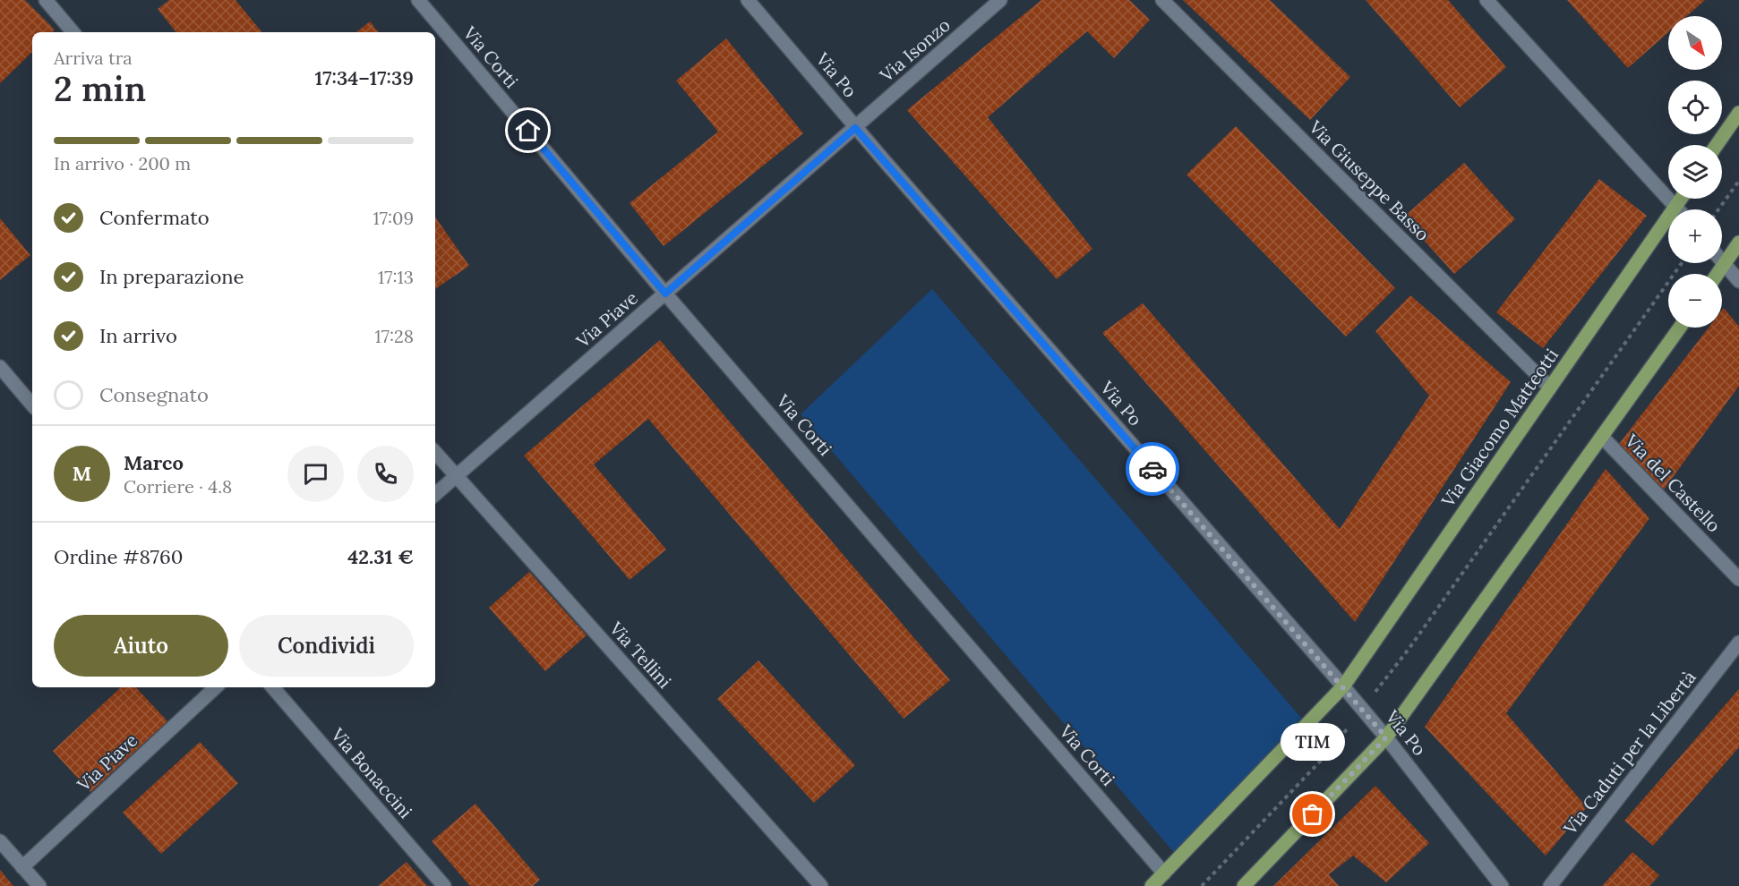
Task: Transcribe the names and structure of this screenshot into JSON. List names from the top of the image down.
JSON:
{
  "streets": {
    "main road": ["Via Giacomo Matteotti"],
    "street": [
      "Via Isonzo",
      "Via Corti",
      "Via Po",
      "Via Giuseppe Basso",
      "Via Piave",
      "Via del Castello",
      "Via Tellini",
      "Via Caduti per la Libertà",
      "Via Bonaccini"
    ]
  },
  "crossings": [
    ["Via Isonzo", "Via Po"],
    ["Via Isonzo", "Via Piave"],
    ["Via Corti", "Via Piave"],
    ["Via Corti", "Via Giacomo Matteotti"],
    ["Via Po", "Via Piave"],
    ["Via Po", "Via Giacomo Matteotti"],
    ["Via Giuseppe Basso", "Via Giacomo Matteotti"],
    ["Via Piave", "Via Tellini"]
  ],
  "places": ["TIM"],
  "north": "bottom right",
  "page": {
    "map_buttons": ["+", "−"],
    "heading": ["2 min", "Arriva tra", "17:34–17:39"],
    "panel": [
      "Marco",
      "Corriere · 4.8",
      "Ordine #8760",
      "42.31 €"
    ],
    "bar": "In arrivo · 200 m",
    "list": [
      ["Confermato", "17:09"],
      ["In preparazione", "17:13"],
      ["In arrivo", "17:28"],
      "Consegnato"
    ],
    "round": "M",
    "buttons": ["Aiuto", "Condividi"],
    "bubble": "TIM"
  }
}
